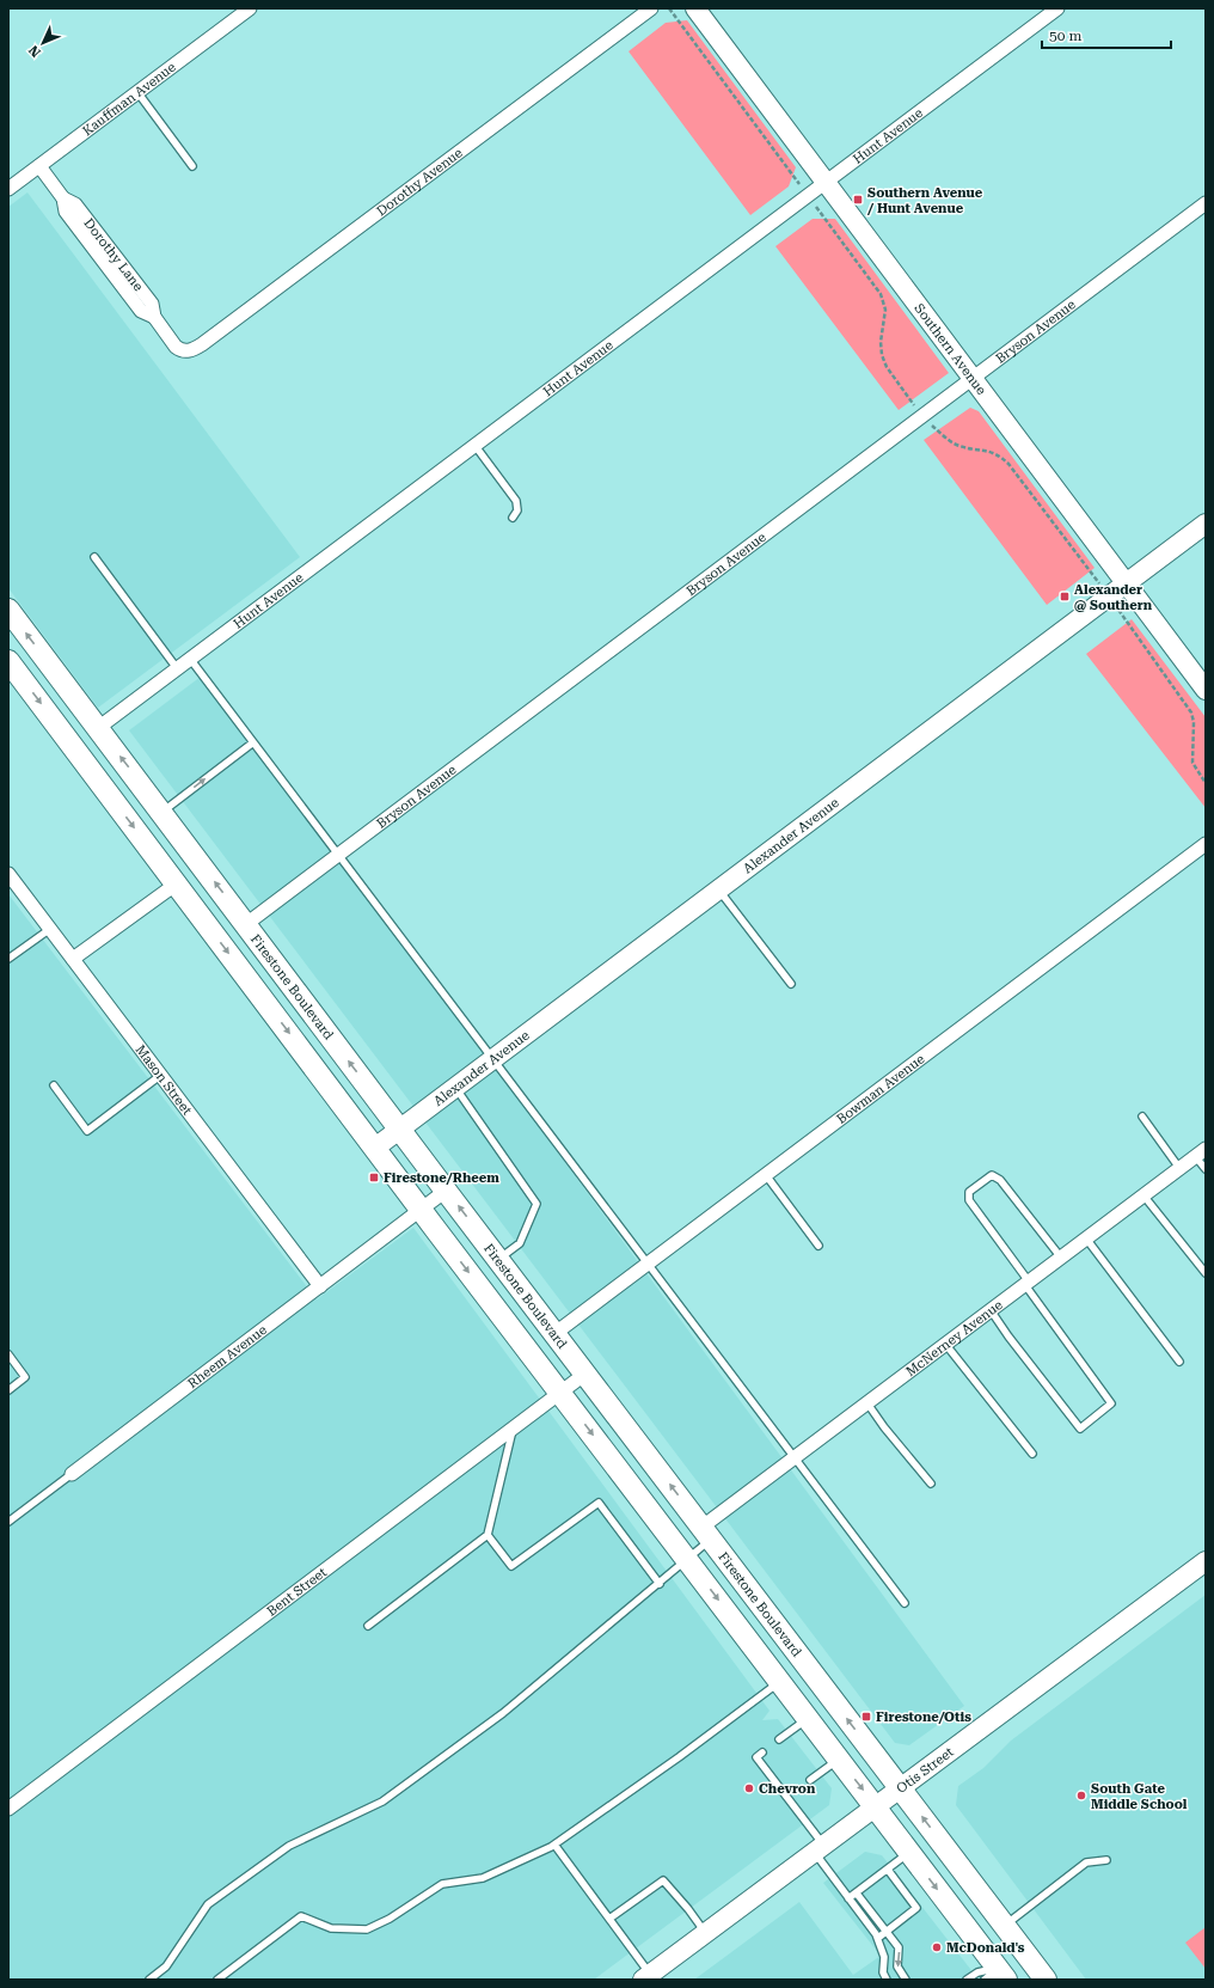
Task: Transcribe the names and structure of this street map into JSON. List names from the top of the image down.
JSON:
{
  "streets": {
    "main road": ["Firestone Boulevard"],
    "street": [
      "Kauffman Avenue",
      "Hunt Avenue",
      "Dorothy Avenue",
      "Dorothy Lane",
      "Bryson Avenue",
      "Southern Avenue",
      "Alexander Avenue",
      "Mason Street",
      "Bowman Avenue",
      "McNerney Avenue",
      "Rheem Avenue",
      "Bent Street",
      "Otis Street"
    ]
  },
  "crossings": [
    ["Kauffman Avenue", "Dorothy Lane"],
    ["Hunt Avenue", "Southern Avenue"],
    ["Hunt Avenue", "Firestone Boulevard"],
    ["Dorothy Avenue", "Dorothy Lane"],
    ["Bryson Avenue", "Southern Avenue"],
    ["Bryson Avenue", "Firestone Boulevard"],
    ["Southern Avenue", "Alexander Avenue"],
    ["Alexander Avenue", "Firestone Boulevard"],
    ["Firestone Boulevard", "Bowman Avenue"],
    ["Firestone Boulevard", "McNerney Avenue"],
    ["Firestone Boulevard", "Rheem Avenue"],
    ["Firestone Boulevard", "Bent Street"],
    ["Firestone Boulevard", "Otis Street"],
    ["Mason Street", "Rheem Avenue"]
  ],
  "places": {
    "transit": [
      "Southern Avenue / Hunt Avenue",
      "Alexander @ Southern",
      "Firestone/Rheem",
      "Firestone/Otis"
    ],
    "other": ["Chevron", "South Gate Middle School", "McDonald's"]
  },
  "scale_bar": "50 m",
  "north": "bottom left"
}
